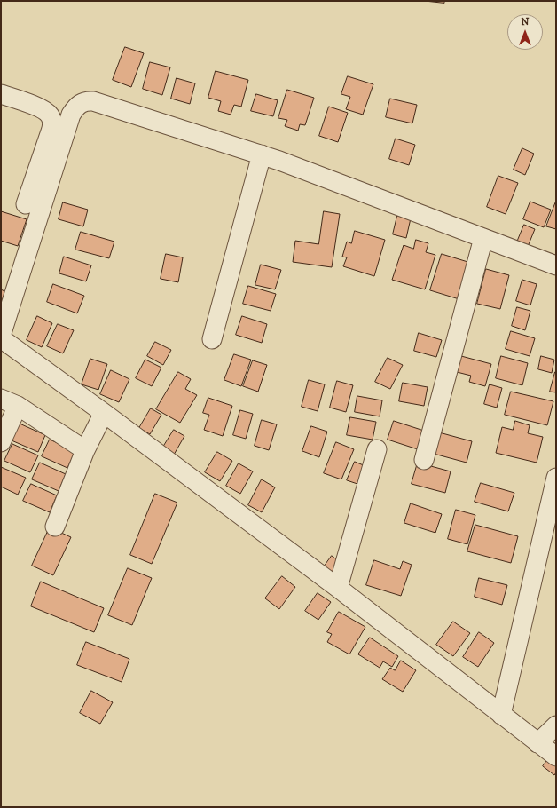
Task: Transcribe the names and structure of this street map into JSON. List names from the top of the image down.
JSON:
{
  "north": "top"
}
